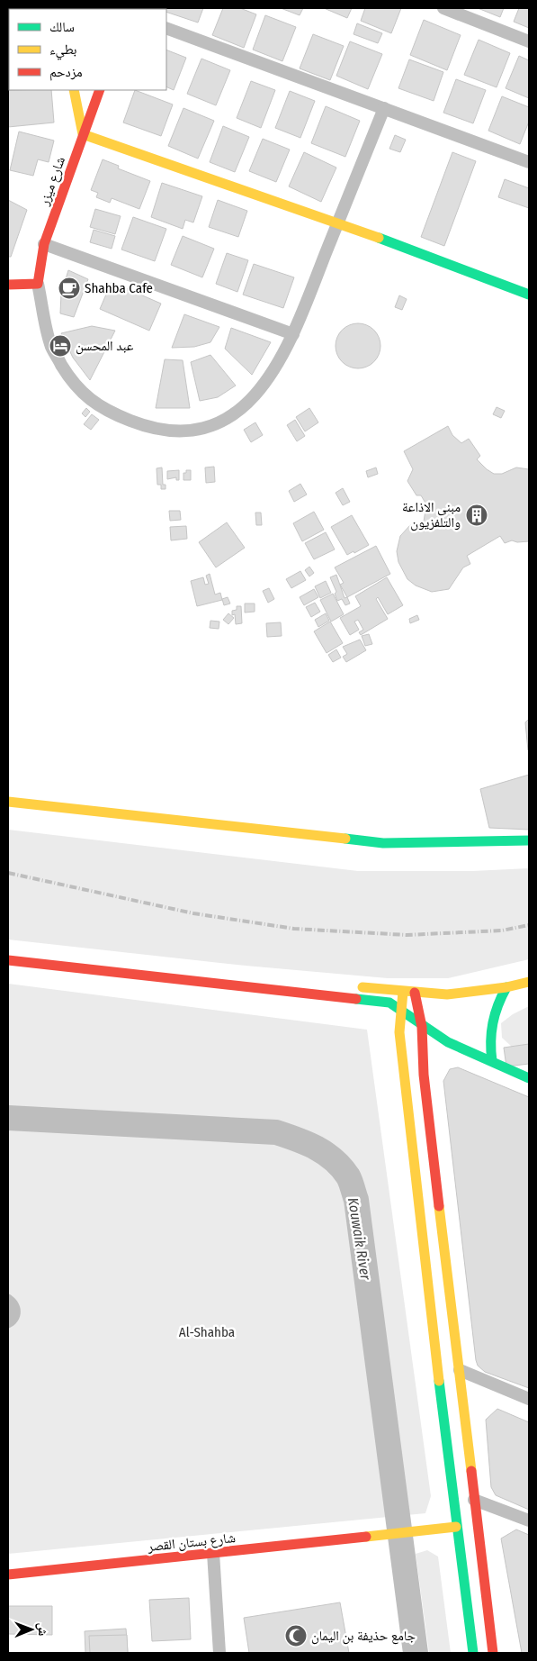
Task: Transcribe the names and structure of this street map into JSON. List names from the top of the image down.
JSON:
{
  "streets": {
    "main road": ["شارع ميزر", "شارع بستان القصر"]
  },
  "water": ["Kouwaik River"],
  "parks": ["Al-Shahba"],
  "places": {
    "cafe": ["Shahba Cafe"],
    "hotel": ["عبد المحسن"],
    "building": ["مبنى الاذاعة والتلفزيون"],
    "mosque": ["جامع حذيفة بن اليمان"]
  },
  "legend": ["سالك", "بطيء", "مزدحم"],
  "north": "right"
}
